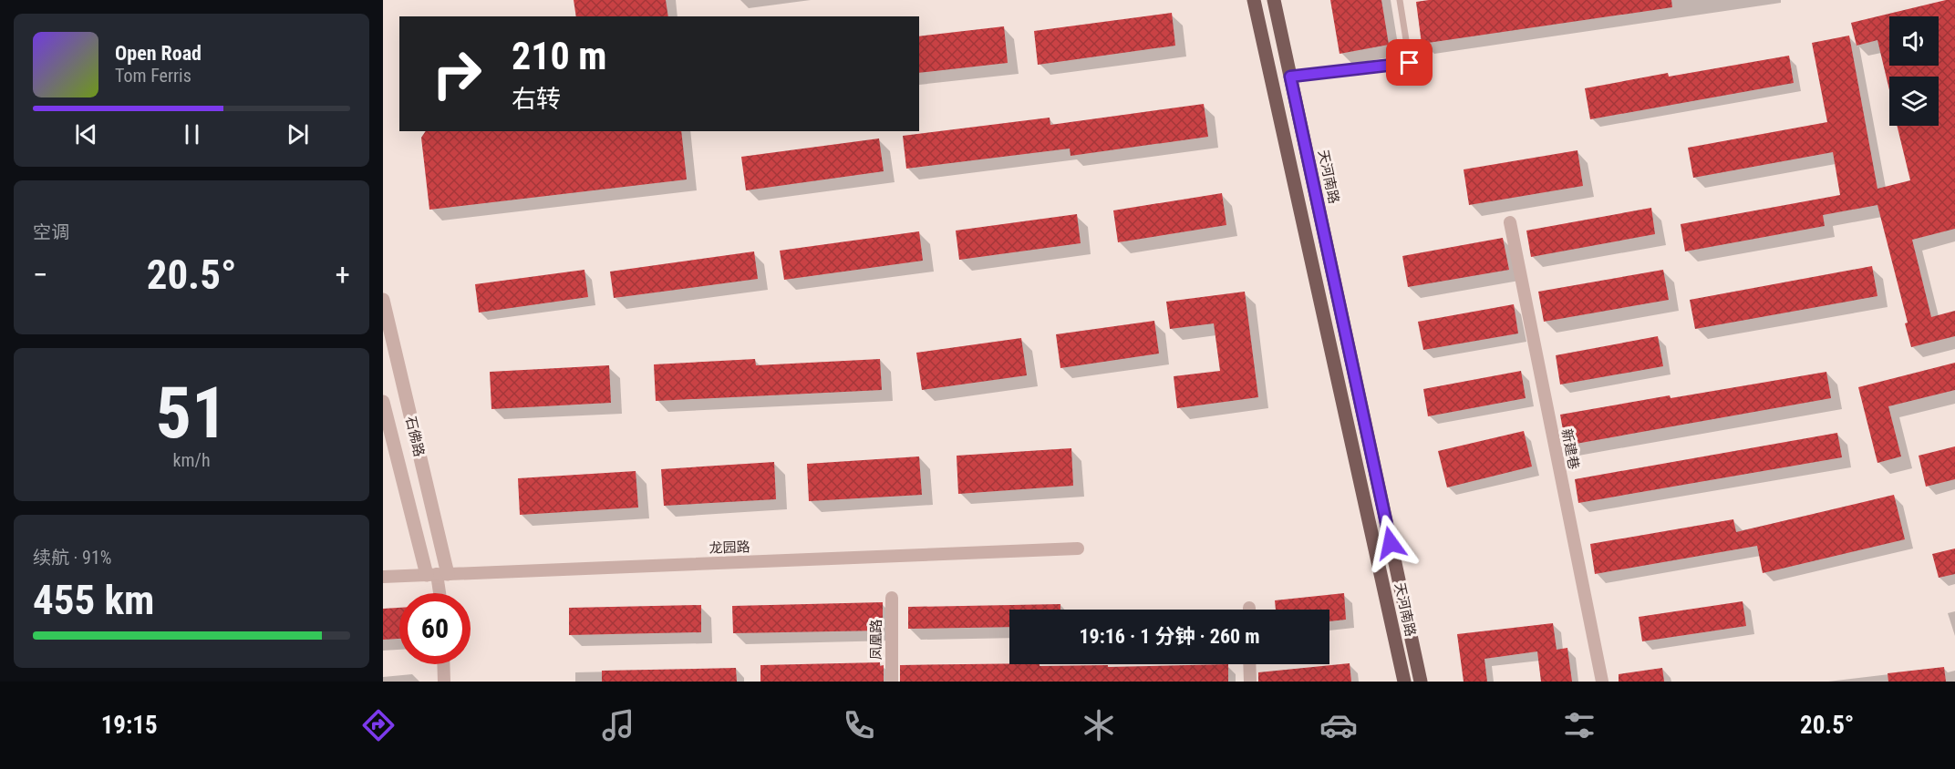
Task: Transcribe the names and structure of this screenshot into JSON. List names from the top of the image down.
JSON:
{
  "streets": {
    "main road": ["天河南路"],
    "street": [
      "石佛路",
      "新建巷",
      "龙园路",
      "凤凰路"
    ]
  },
  "crossings": [
    ["石佛路", "龙园路"]
  ],
  "page": {
    "turn": ["210 m", "右转"],
    "song": ["Open Road", "Tom Ferris"],
    "tile": [
      "空调",
      ["51", "km/h"],
      ["续航 · 91%", "455 km"]
    ],
    "heat": ["−", "20.5°", "+"],
    "limit": "60",
    "trip": "19:16 · 1 分钟 · 260 m",
    "tabs": ["19:15", "20.5°"]
  }
}
